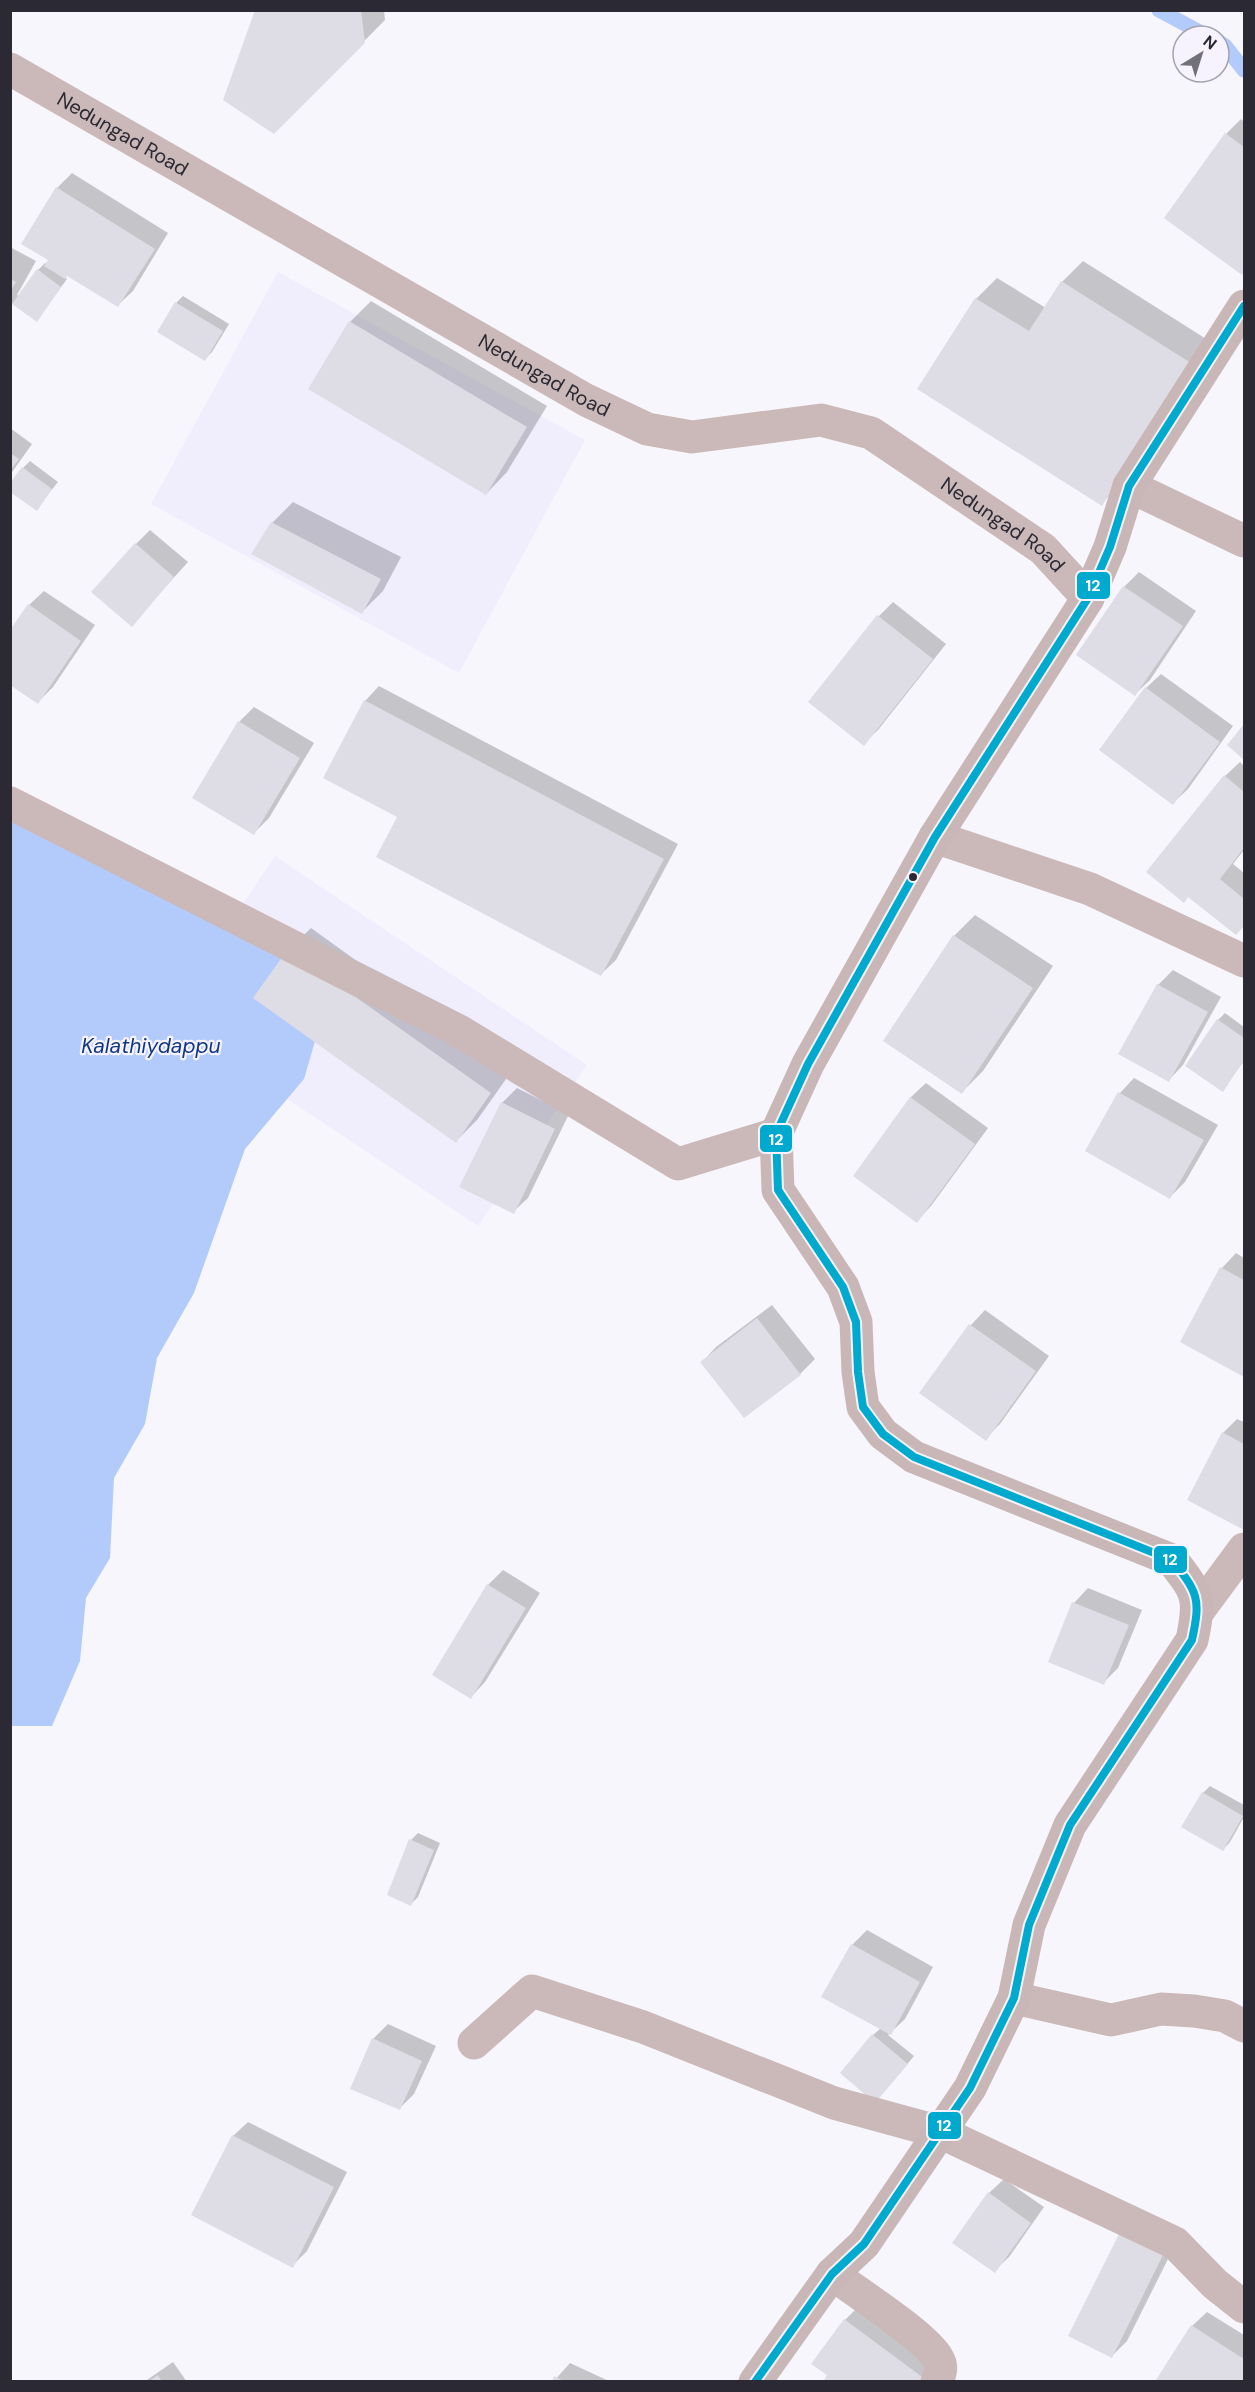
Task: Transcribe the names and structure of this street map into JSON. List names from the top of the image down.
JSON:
{
  "streets": {
    "street": ["Nedungad Road"]
  },
  "water": ["Kalathiydappu"],
  "lines": ["transit line 12"],
  "north": "top right"
}
